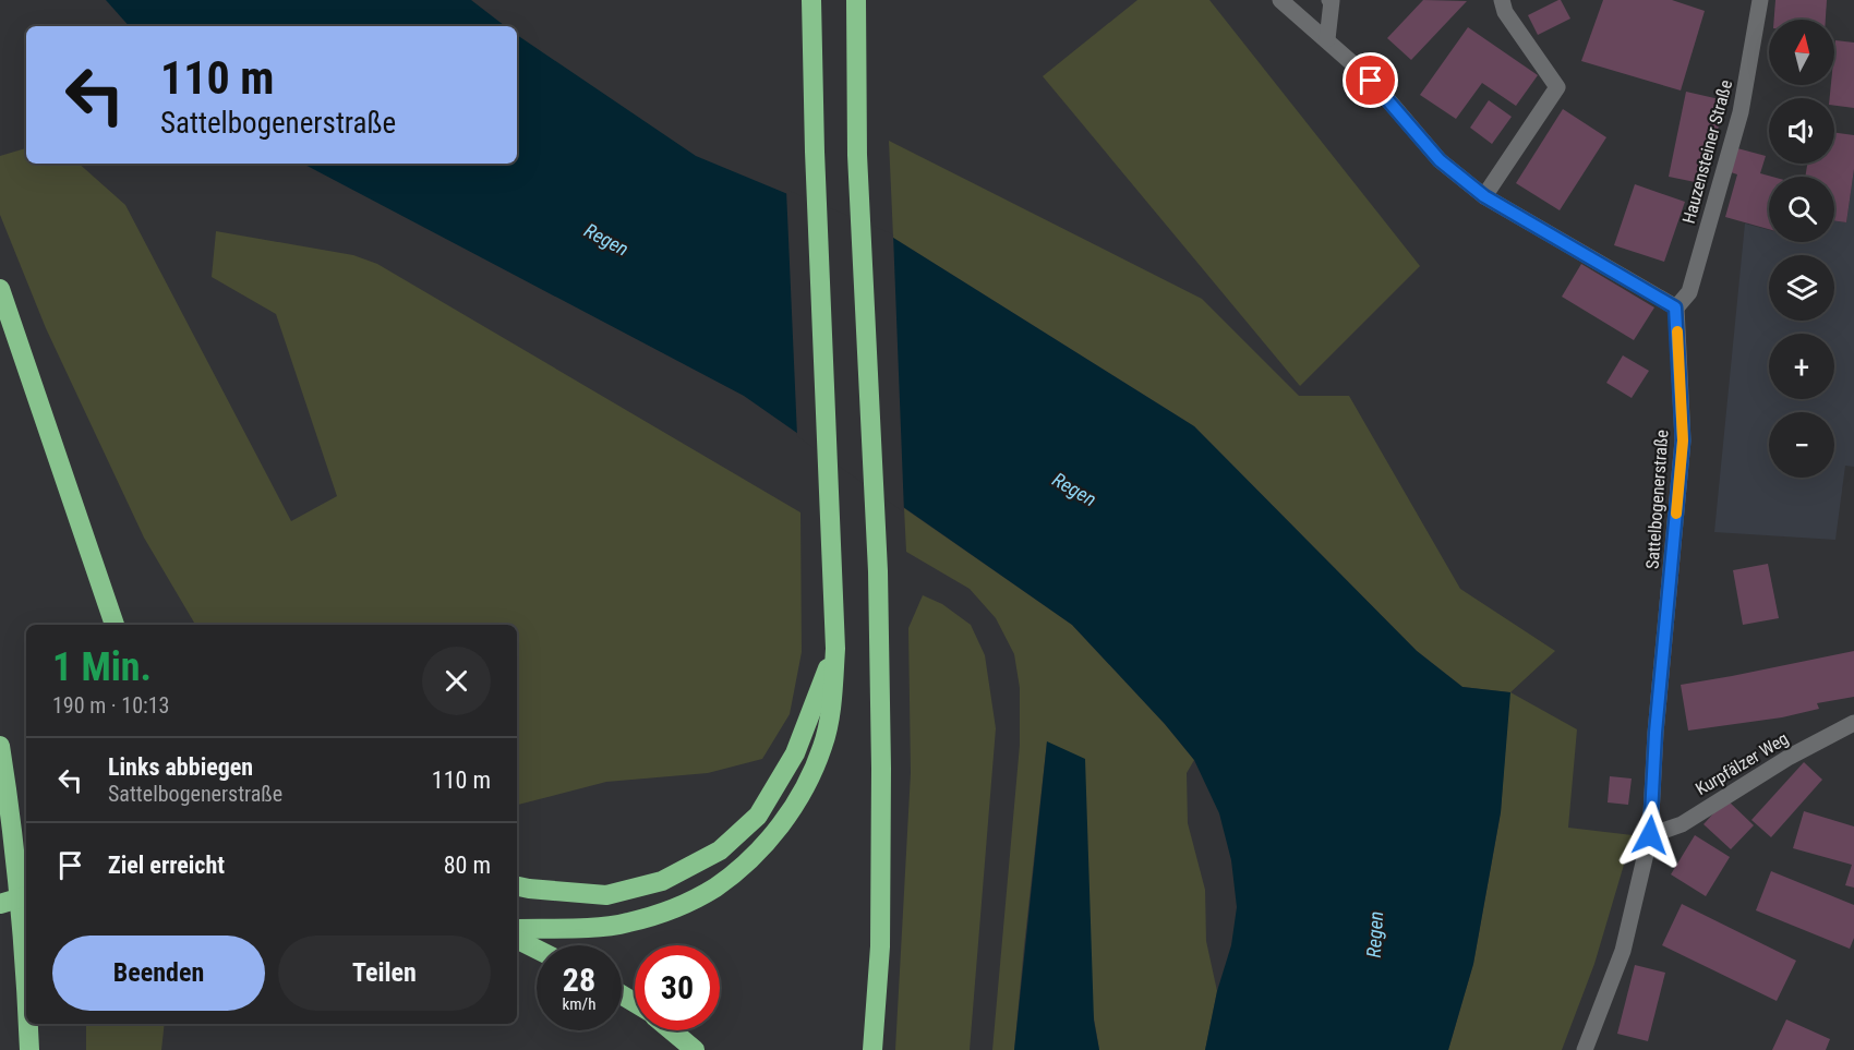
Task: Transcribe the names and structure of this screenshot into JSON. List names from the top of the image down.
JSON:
{
  "streets": {
    "street": ["Hauzensteiner Straße", "Sattelbogenerstraße", "Kurpfälzer Weg"]
  },
  "crossings": [
    ["Hauzensteiner Straße", "Sattelbogenerstraße"],
    ["Sattelbogenerstraße", "Kurpfälzer Weg"]
  ],
  "water": ["Regen"],
  "north": "top",
  "page": {
    "map_buttons": ["+", "−"],
    "turn": ["110 m", "Sattelbogenerstraße"],
    "heading": ["1 Min.", "190 m · 10:13"],
    "list": [
      {
        "name": "Links abbiegen",
        "note": "Sattelbogenerstraße",
        "value": "110 m"
      },
      {
        "name": "Ziel erreicht",
        "value": "80 m"
      }
    ],
    "buttons": ["Beenden", "Teilen"],
    "speed": "28 km/h",
    "limit": "30"
  }
}
